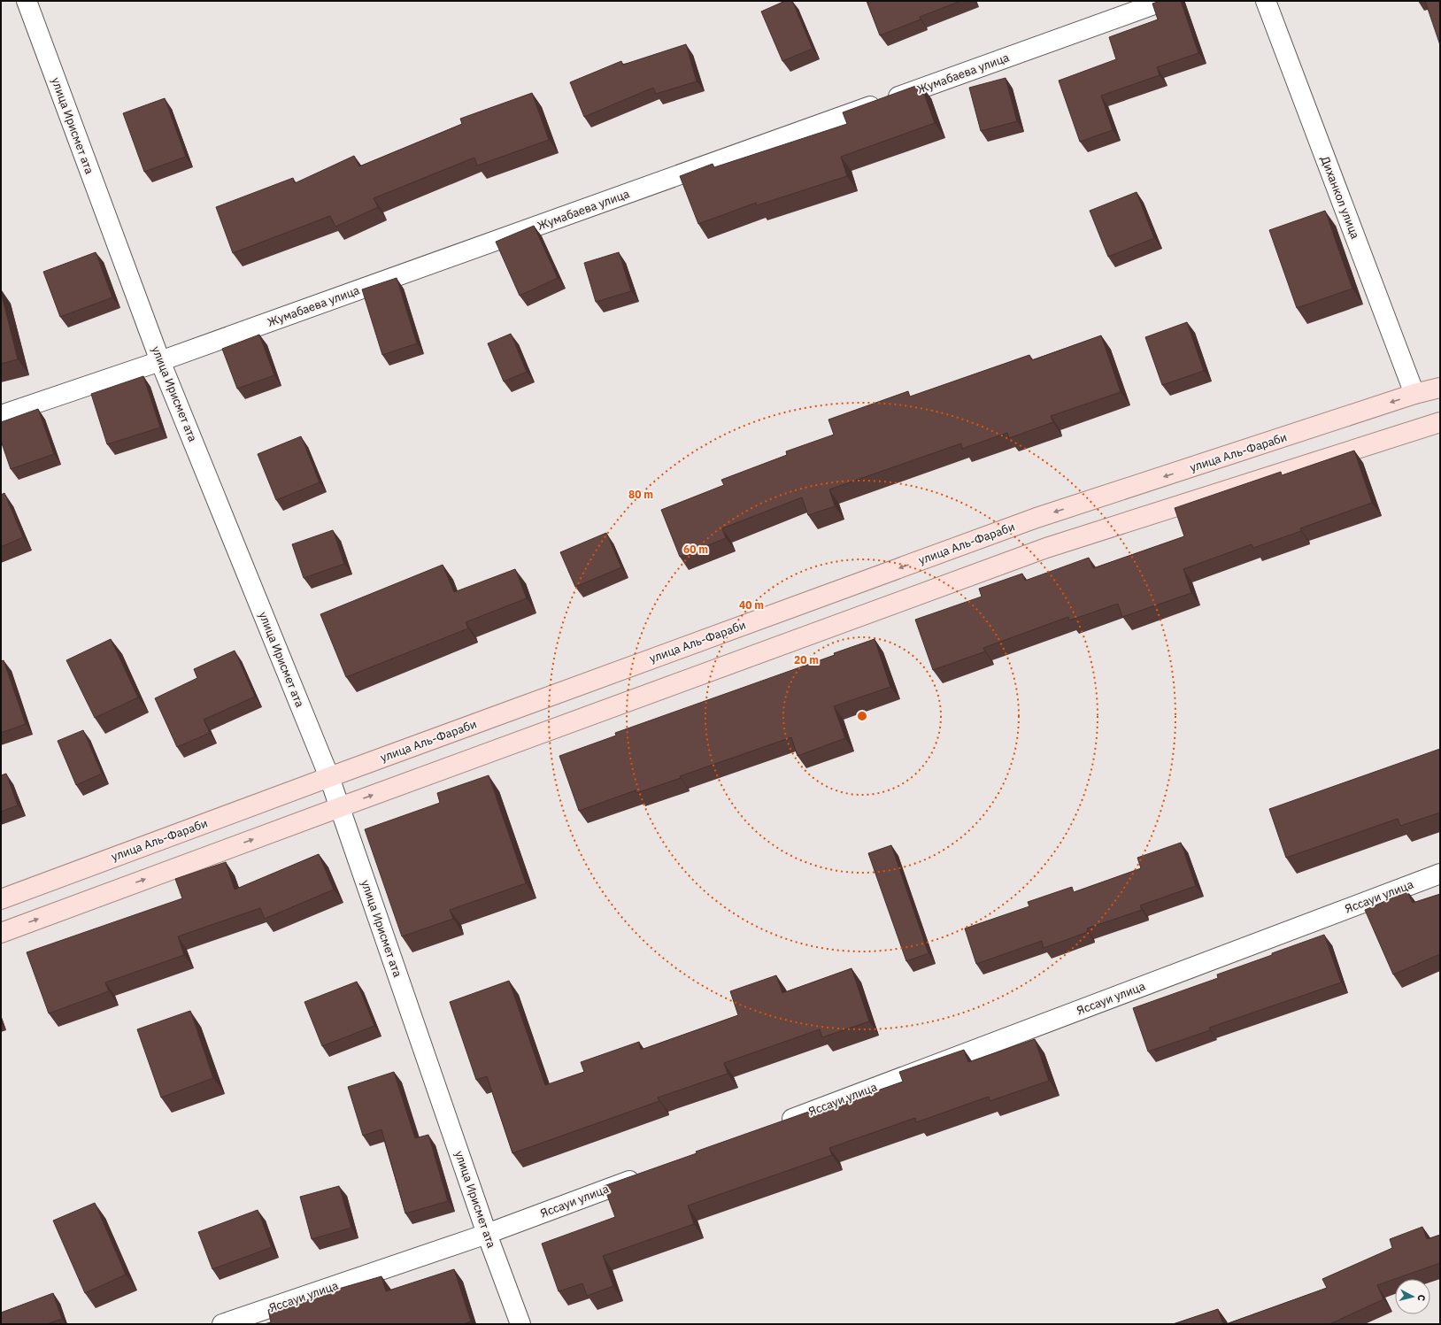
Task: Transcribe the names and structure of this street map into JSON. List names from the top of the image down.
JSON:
{
  "streets": {
    "main road": ["улица Аль-Фараби"],
    "street": [
      "Жумабаева улица",
      "улица Ирисмет ата",
      "Диханкол улица",
      "Яссауи улица"
    ]
  },
  "crossings": [
    ["Жумабаева улица", "улица Ирисмет ата"],
    ["улица Ирисмет ата", "улица Аль-Фараби"],
    ["улица Ирисмет ата", "Яссауи улица"],
    ["Диханкол улица", "улица Аль-Фараби"]
  ],
  "north": "right",
  "rings": [
    "80 m",
    "60 m",
    "40 m",
    "20 m"
  ]
}
